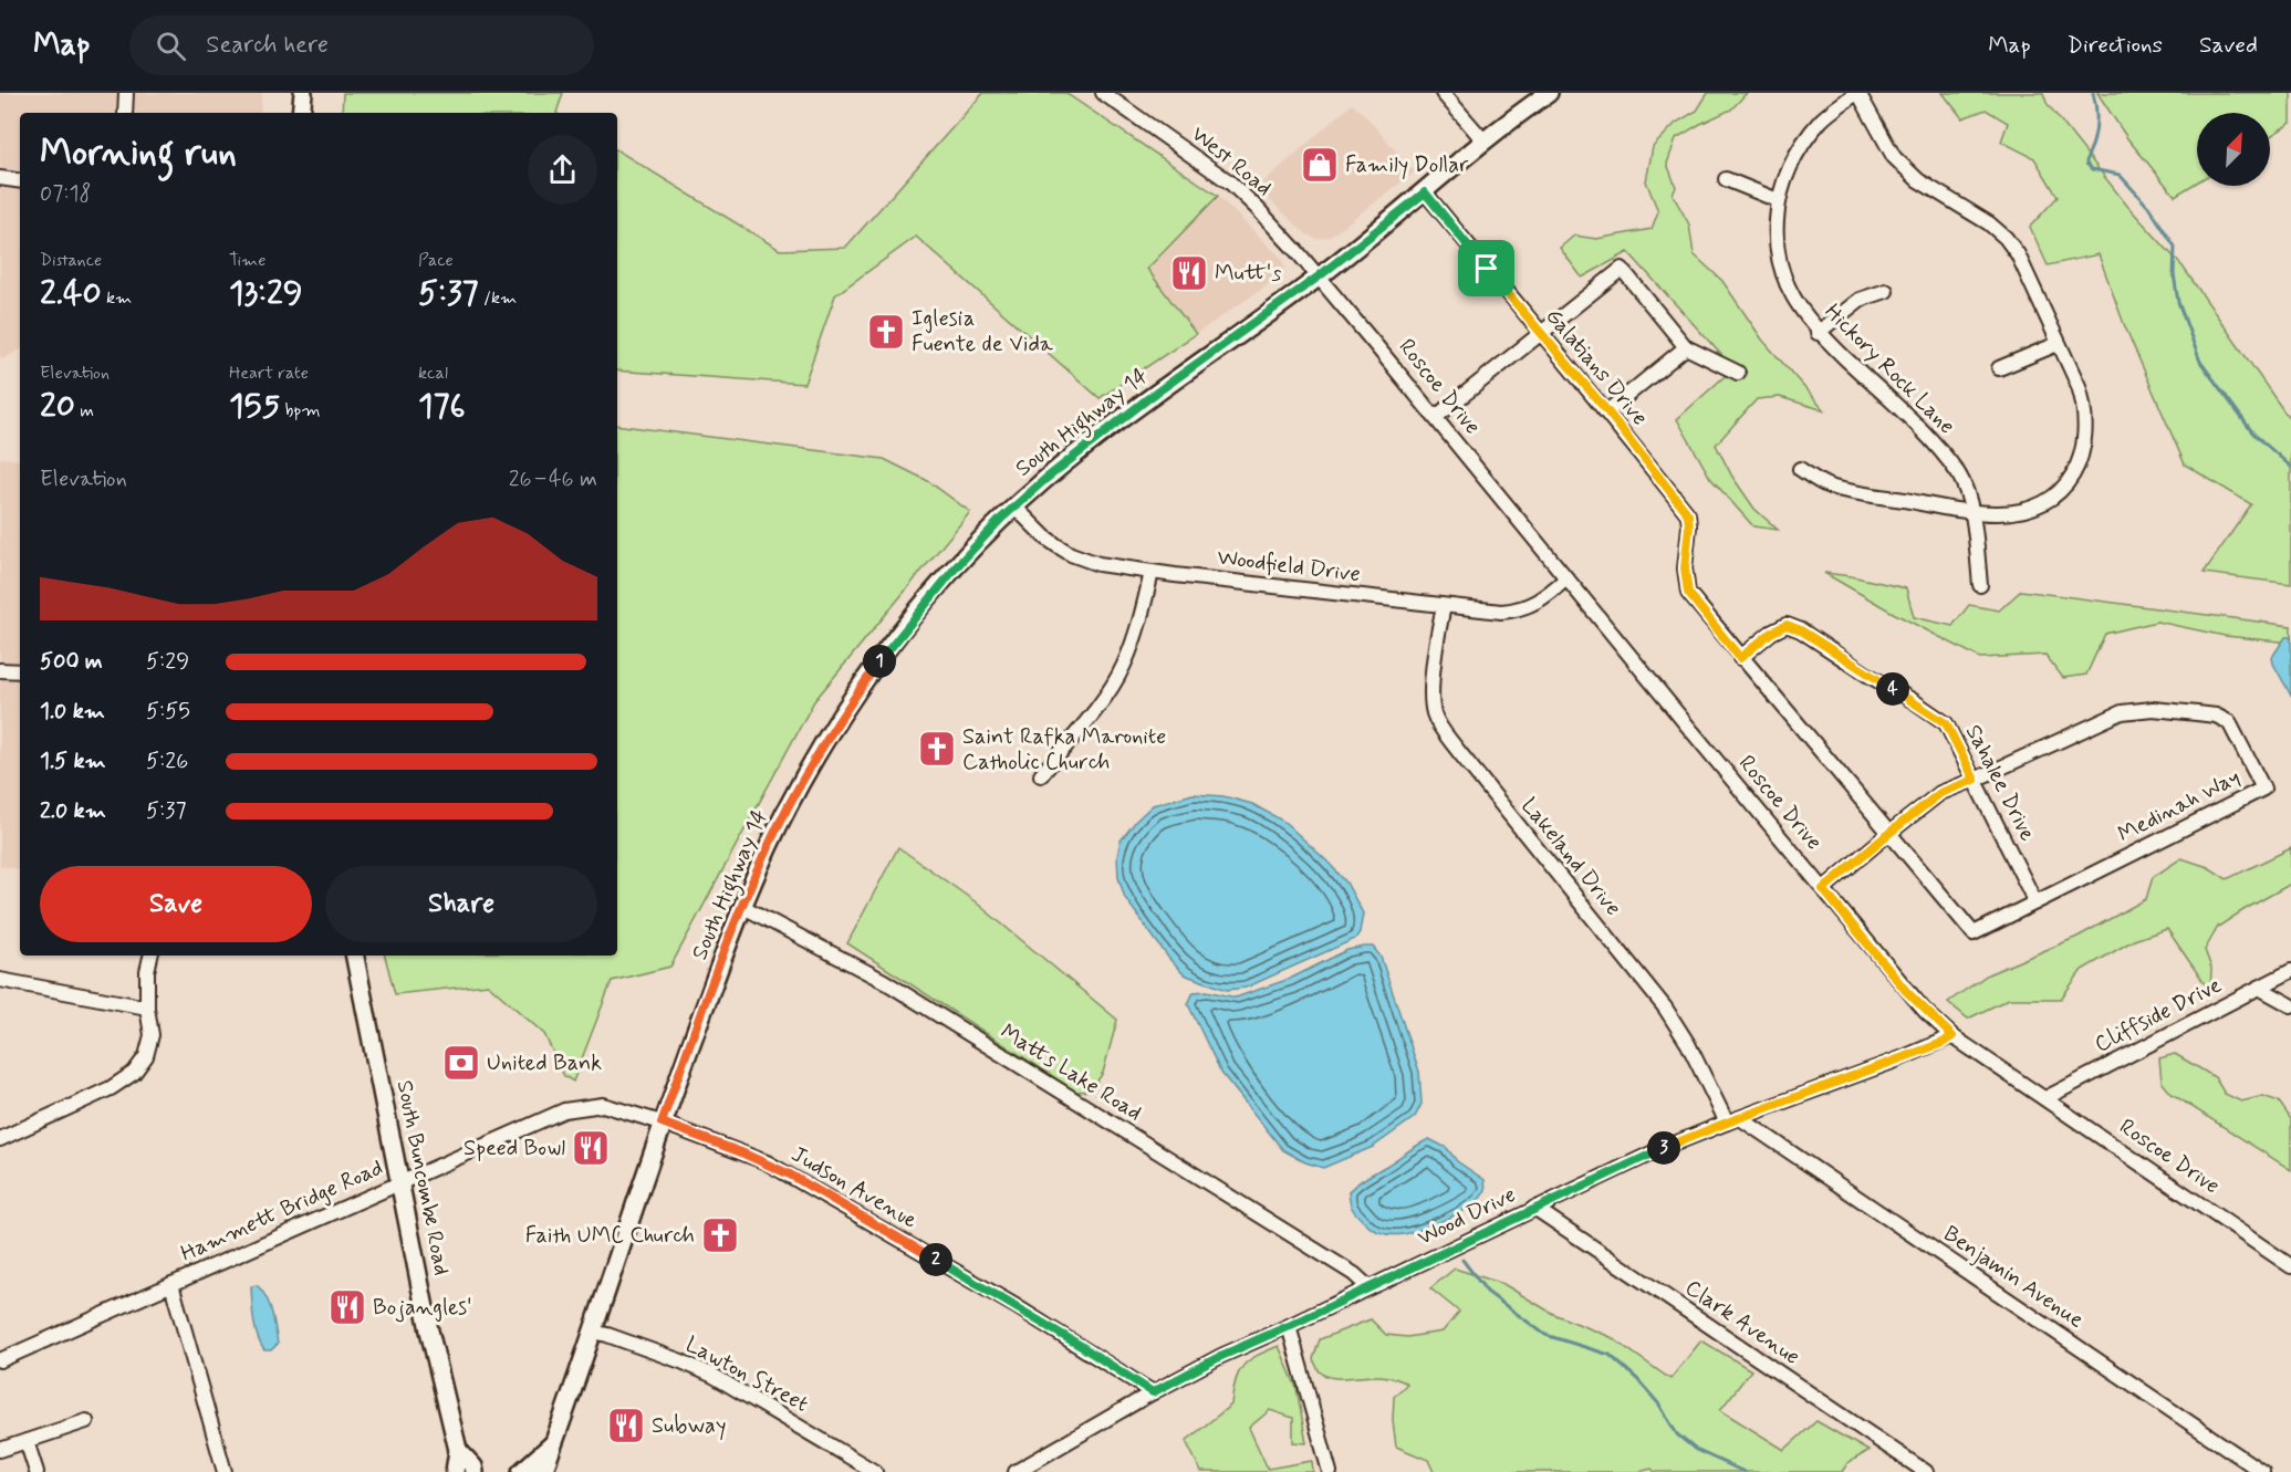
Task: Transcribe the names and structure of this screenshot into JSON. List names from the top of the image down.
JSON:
{
  "streets": {
    "main road": ["South Highway 14", "South Buncombe Road"],
    "street": [
      "West Road",
      "Galatians Drive",
      "Hickory Rock Lane",
      "Roscoe Drive",
      "Woodfield Drive",
      "Sahalee Drive",
      "Medinah Way",
      "Lakeland Drive",
      "Cliffside Drive",
      "Matts Lake Road",
      "Judson Avenue",
      "Hammett Bridge Road",
      "Wood Drive",
      "Benjamin Avenue",
      "Clark Avenue",
      "Lawton Street"
    ]
  },
  "crossings": [
    ["West Road", "Roscoe Drive"],
    ["West Road", "South Highway 14"],
    ["Galatians Drive", "South Highway 14"],
    ["Galatians Drive", "Sahalee Drive"],
    ["Galatians Drive", "Medinah Way"],
    ["Roscoe Drive", "South Highway 14"],
    ["Roscoe Drive", "Woodfield Drive"],
    ["Roscoe Drive", "Medinah Way"],
    ["Roscoe Drive", "Cliffside Drive"],
    ["Roscoe Drive", "Wood Drive"],
    ["South Highway 14", "Woodfield Drive"],
    ["South Highway 14", "Matts Lake Road"],
    ["South Highway 14", "Judson Avenue"],
    ["South Highway 14", "Hammett Bridge Road"],
    ["South Highway 14", "Lawton Street"],
    ["Woodfield Drive", "Lakeland Drive"],
    ["Sahalee Drive", "Medinah Way"],
    ["Lakeland Drive", "Wood Drive"],
    ["Lakeland Drive", "Benjamin Avenue"],
    ["Matts Lake Road", "Wood Drive"],
    ["South Buncombe Road", "Hammett Bridge Road"],
    ["Judson Avenue", "Hammett Bridge Road"],
    ["Judson Avenue", "Wood Drive"],
    ["Wood Drive", "Benjamin Avenue"],
    ["Wood Drive", "Clark Avenue"]
  ],
  "places": {
    "shop": ["Family Dollar"],
    "restaurant": [
      "Mutt's",
      "Speed Bowl",
      "Bojangles'",
      "Subway"
    ],
    "church": ["Iglesia Fuente de Vida", "Saint Rafka Maronite Catholic Church", "Faith UMC Church"],
    "bank": ["United Bank"]
  },
  "north": "top right",
  "page": {
    "header": "Map",
    "search": "Search here",
    "nav": ["Map", "Directions", "Saved"],
    "heading": ["Morning run", "07:18"],
    "stats": [
      ["Distance", "2.40 km"],
      ["Time", "13:29"],
      ["Pace", "5:37 /km"],
      ["Elevation", "20 m"],
      ["Heart rate", "155 bpm"],
      ["kcal", "176"]
    ],
    "chart": ["Elevation", "26–46 m"],
    "list": [
      {
        "name": "500 m",
        "note": "5:29"
      },
      {
        "name": "1.0 km",
        "note": "5:55"
      },
      {
        "name": "1.5 km",
        "note": "5:26"
      },
      {
        "name": "2.0 km",
        "note": "5:37"
      }
    ],
    "pins": [
      "1",
      "4",
      "3",
      "2"
    ],
    "buttons": ["Save", "Share"]
  }
}
